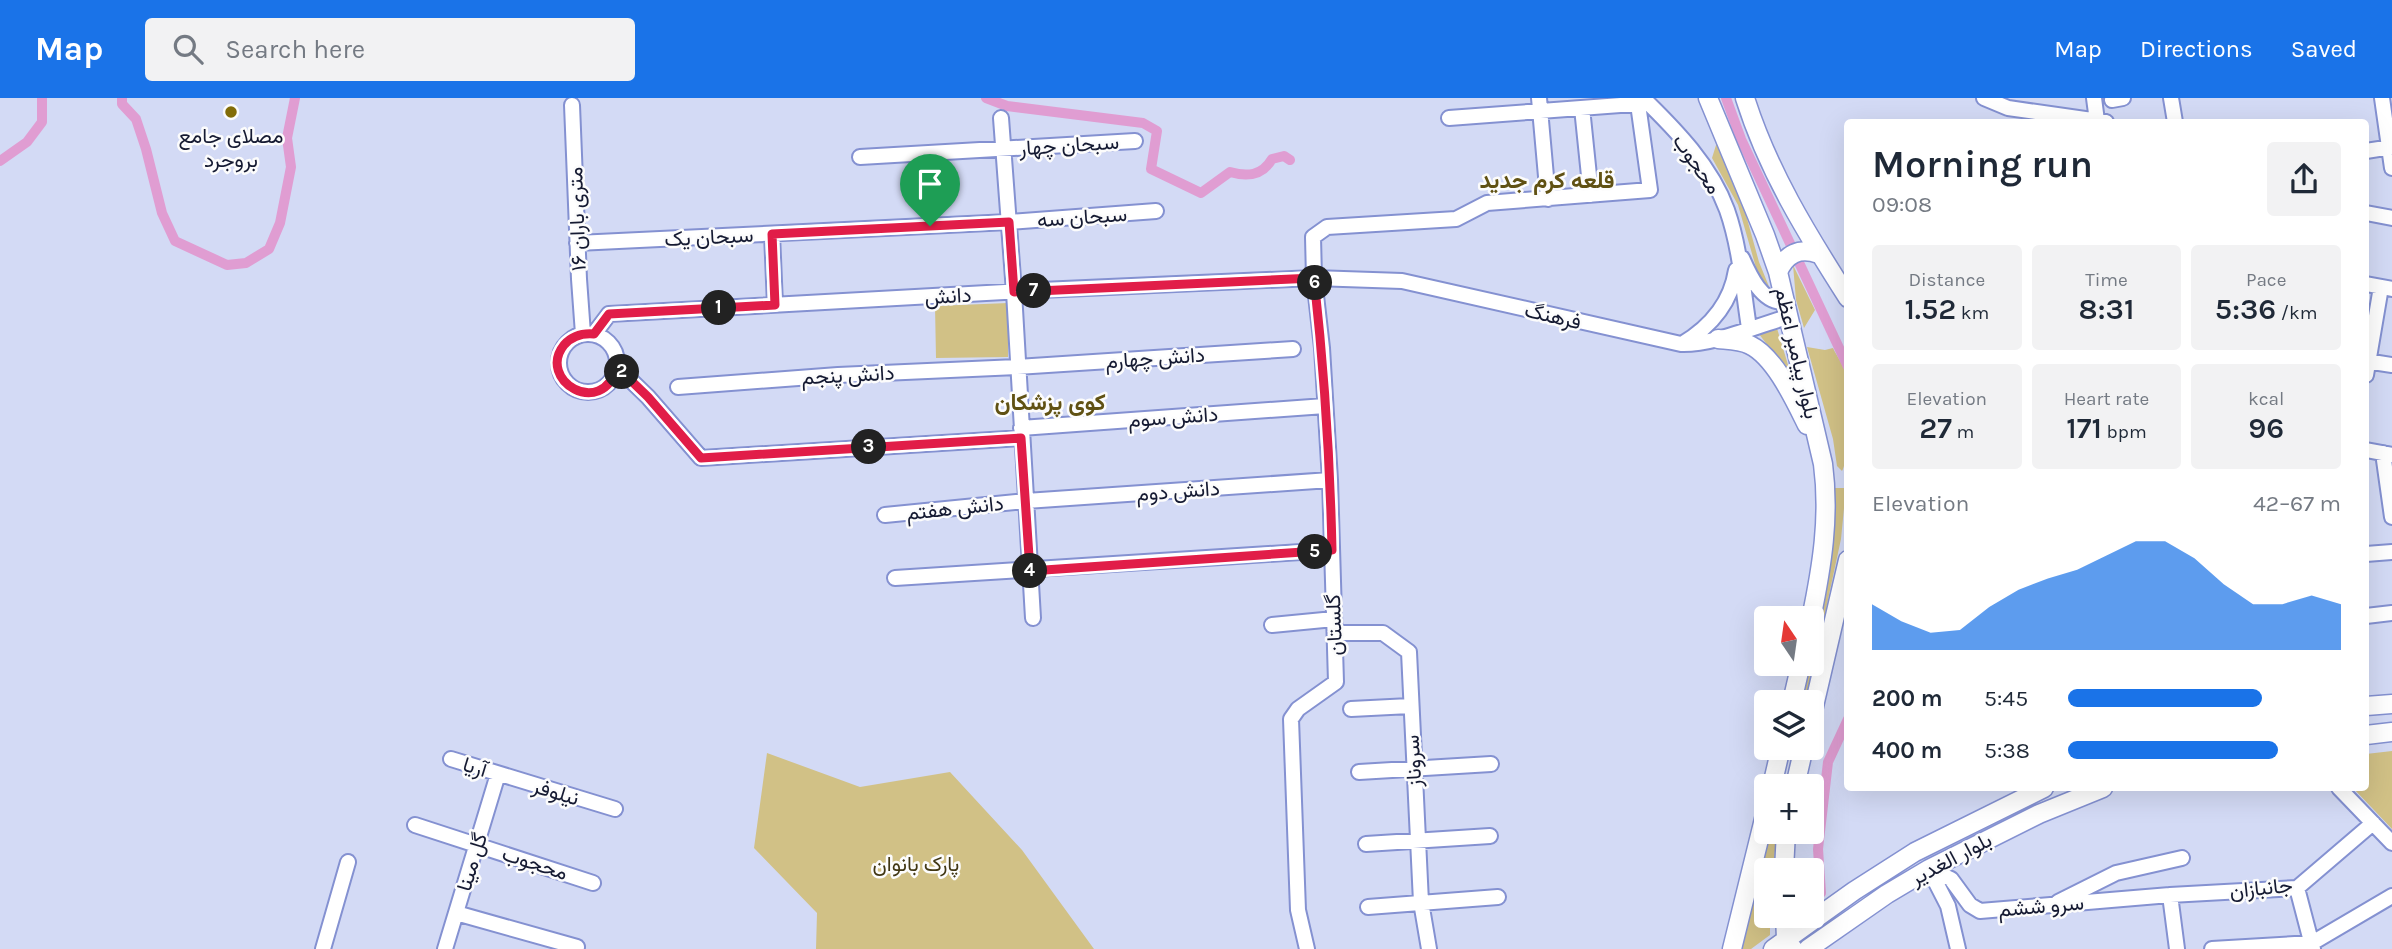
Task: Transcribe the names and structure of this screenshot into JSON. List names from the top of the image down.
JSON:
{
  "streets": {
    "main road": ["بلوار پیامبر اعظم", "بلوار الغدیر"],
    "street": [
      "سبحان چهار",
      "محجوب",
      "سبحان سه",
      "۱۶ متری باران",
      "سبحان یک",
      "دانش",
      "فرهنگ",
      "دانش چهارم",
      "دانش پنجم",
      "دانش سوم",
      "دانش دوم",
      "دانش هفتم",
      "گلستان",
      "سروناز",
      "آریا",
      "نیلوفر",
      "گل مینا",
      "جانبازان",
      "سرو ششم"
    ]
  },
  "crossings": [
    ["محجوب", "گل مینا"],
    ["سبحان سه", "سبحان یک"],
    ["۱۶ متری باران", "سبحان یک"],
    ["۱۶ متری باران", "دانش"],
    ["۱۶ متری باران", "دانش سوم"],
    ["دانش", "فرهنگ"],
    ["دانش", "دانش سوم"],
    ["دانش", "گلستان"],
    ["فرهنگ", "بلوار پیامبر اعظم"],
    ["فرهنگ", "گلستان"],
    ["دانش چهارم", "دانش پنجم"],
    ["دانش سوم", "گلستان"],
    ["دانش دوم", "دانش هفتم"],
    ["دانش دوم", "گلستان"],
    ["گلستان", "سروناز"],
    ["آریا", "نیلوفر"],
    ["آریا", "گل مینا"],
    ["نیلوفر", "گل مینا"],
    ["بلوار الغدیر", "سرو ششم"],
    ["جانبازان", "سرو ششم"]
  ],
  "districts": ["قلعه کرم جدید", "کوی پزشکان"],
  "parks": ["پارک بانوان"],
  "places": ["مصلای جامع بروجرد"],
  "north": "top",
  "page": {
    "header": "Map",
    "search": "Search here",
    "nav": ["Map", "Directions", "Saved"],
    "heading": ["Morning run", "09:08"],
    "stats": [
      ["Distance", "1.52 km"],
      ["Time", "8:31"],
      ["Pace", "5:36 /km"],
      ["Elevation", "27 m"],
      ["Heart rate", "171 bpm"],
      ["kcal", "96"]
    ],
    "pins": [
      "6",
      "7",
      "1",
      "2",
      "3",
      "5",
      "4"
    ],
    "chart": ["Elevation", "42–67 m"],
    "map_buttons": ["+", "−"],
    "list": [
      {
        "name": "200 m",
        "note": "5:45"
      },
      {
        "name": "400 m",
        "note": "5:38"
      }
    ]
  }
}
